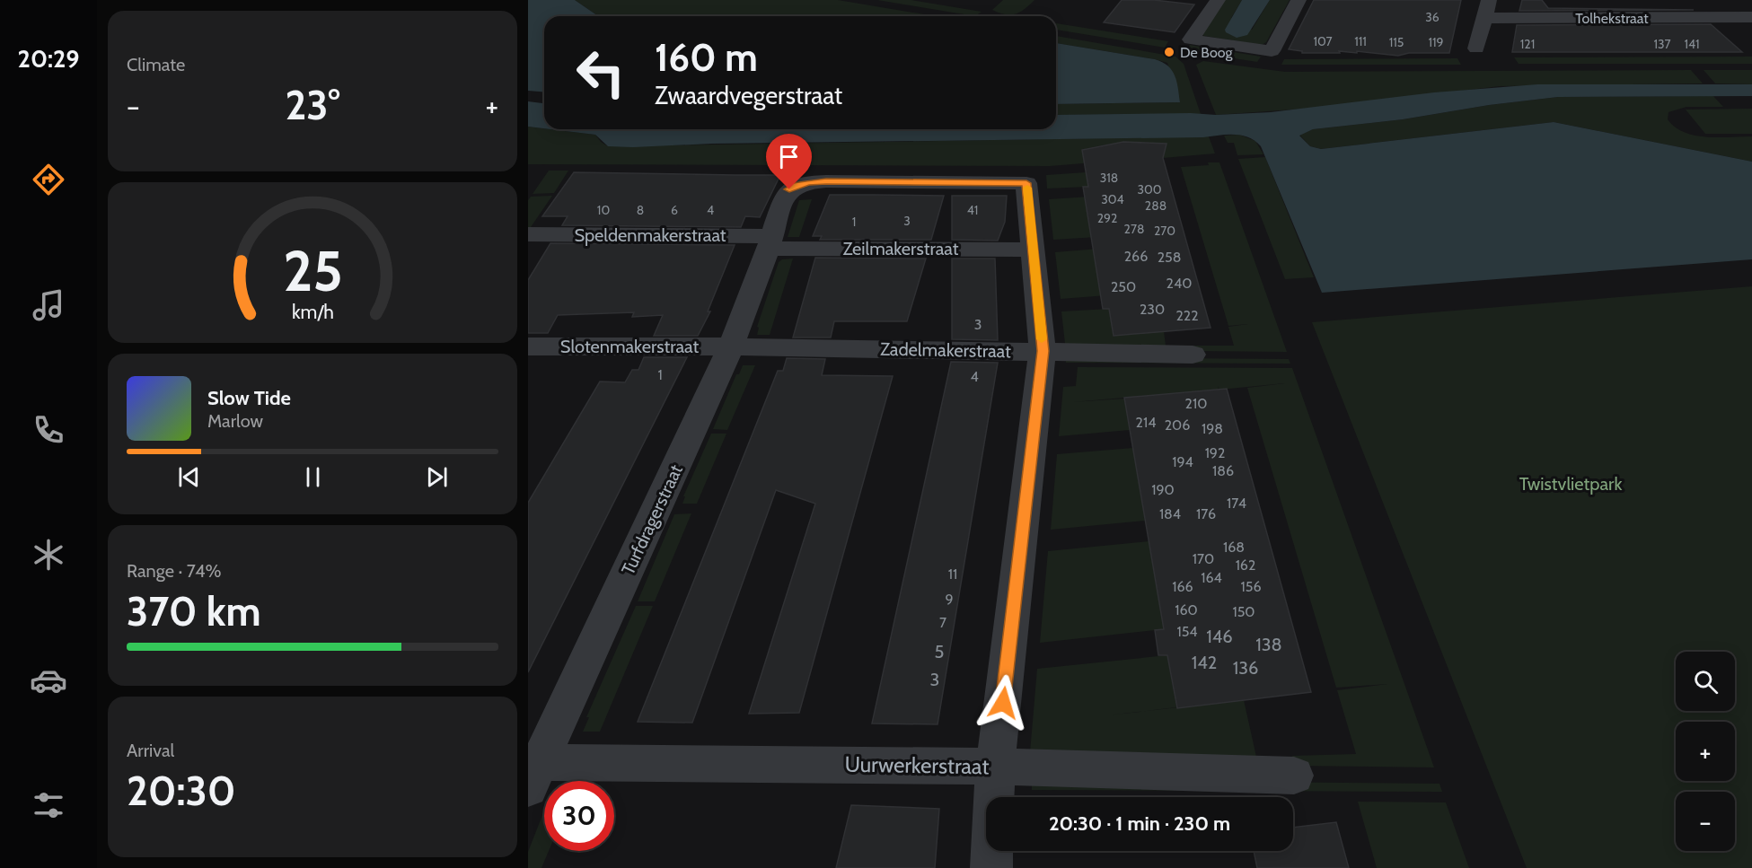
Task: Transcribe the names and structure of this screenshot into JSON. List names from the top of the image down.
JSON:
{
  "streets": {
    "street": [
      "Tolhekstraat",
      "Speldenmakerstraat",
      "Zeilmakerstraat",
      "Slotenmakerstraat",
      "Zadelmakerstraat",
      "Turfdragerstraat",
      "Uurwerkerstraat"
    ]
  },
  "crossings": [
    ["Speldenmakerstraat", "Zeilmakerstraat"],
    ["Speldenmakerstraat", "Turfdragerstraat"],
    ["Zeilmakerstraat", "Turfdragerstraat"],
    ["Slotenmakerstraat", "Zadelmakerstraat"],
    ["Slotenmakerstraat", "Turfdragerstraat"],
    ["Zadelmakerstraat", "Turfdragerstraat"],
    ["Turfdragerstraat", "Uurwerkerstraat"]
  ],
  "parks": ["Twistvlietpark"],
  "places": ["De Boog"],
  "house_numbers": [
    "36",
    "107",
    "111",
    "115",
    "119",
    "121",
    "137",
    "141",
    "318",
    "300",
    "304",
    "288",
    "10",
    "8",
    "6",
    "4",
    "41",
    "292",
    "3",
    "1",
    "278",
    "270",
    "266",
    "258",
    "240",
    "250",
    "230",
    "222",
    "3",
    "1",
    "4",
    "210",
    "214",
    "206",
    "198",
    "192",
    "194",
    "186",
    "190",
    "174",
    "184",
    "176",
    "168",
    "170",
    "162",
    "11",
    "164",
    "166",
    "156",
    "9",
    "160",
    "150",
    "7",
    "154",
    "146",
    "138",
    "5",
    "142",
    "136",
    "3"
  ],
  "page": {
    "tabs": "20:29",
    "tile": [
      "Climate",
      ["Range · 74%", "370 km"],
      ["Arrival", "20:30"]
    ],
    "turn": ["160 m", "Zwaardvegerstraat"],
    "heat": ["−", "23°", "+"],
    "song": ["Slow Tide", "Marlow"],
    "map_buttons": ["+", "−"],
    "limit": "30",
    "trip": "20:30 · 1 min · 230 m",
    "gauge": ["25", "km/h"]
  }
}
